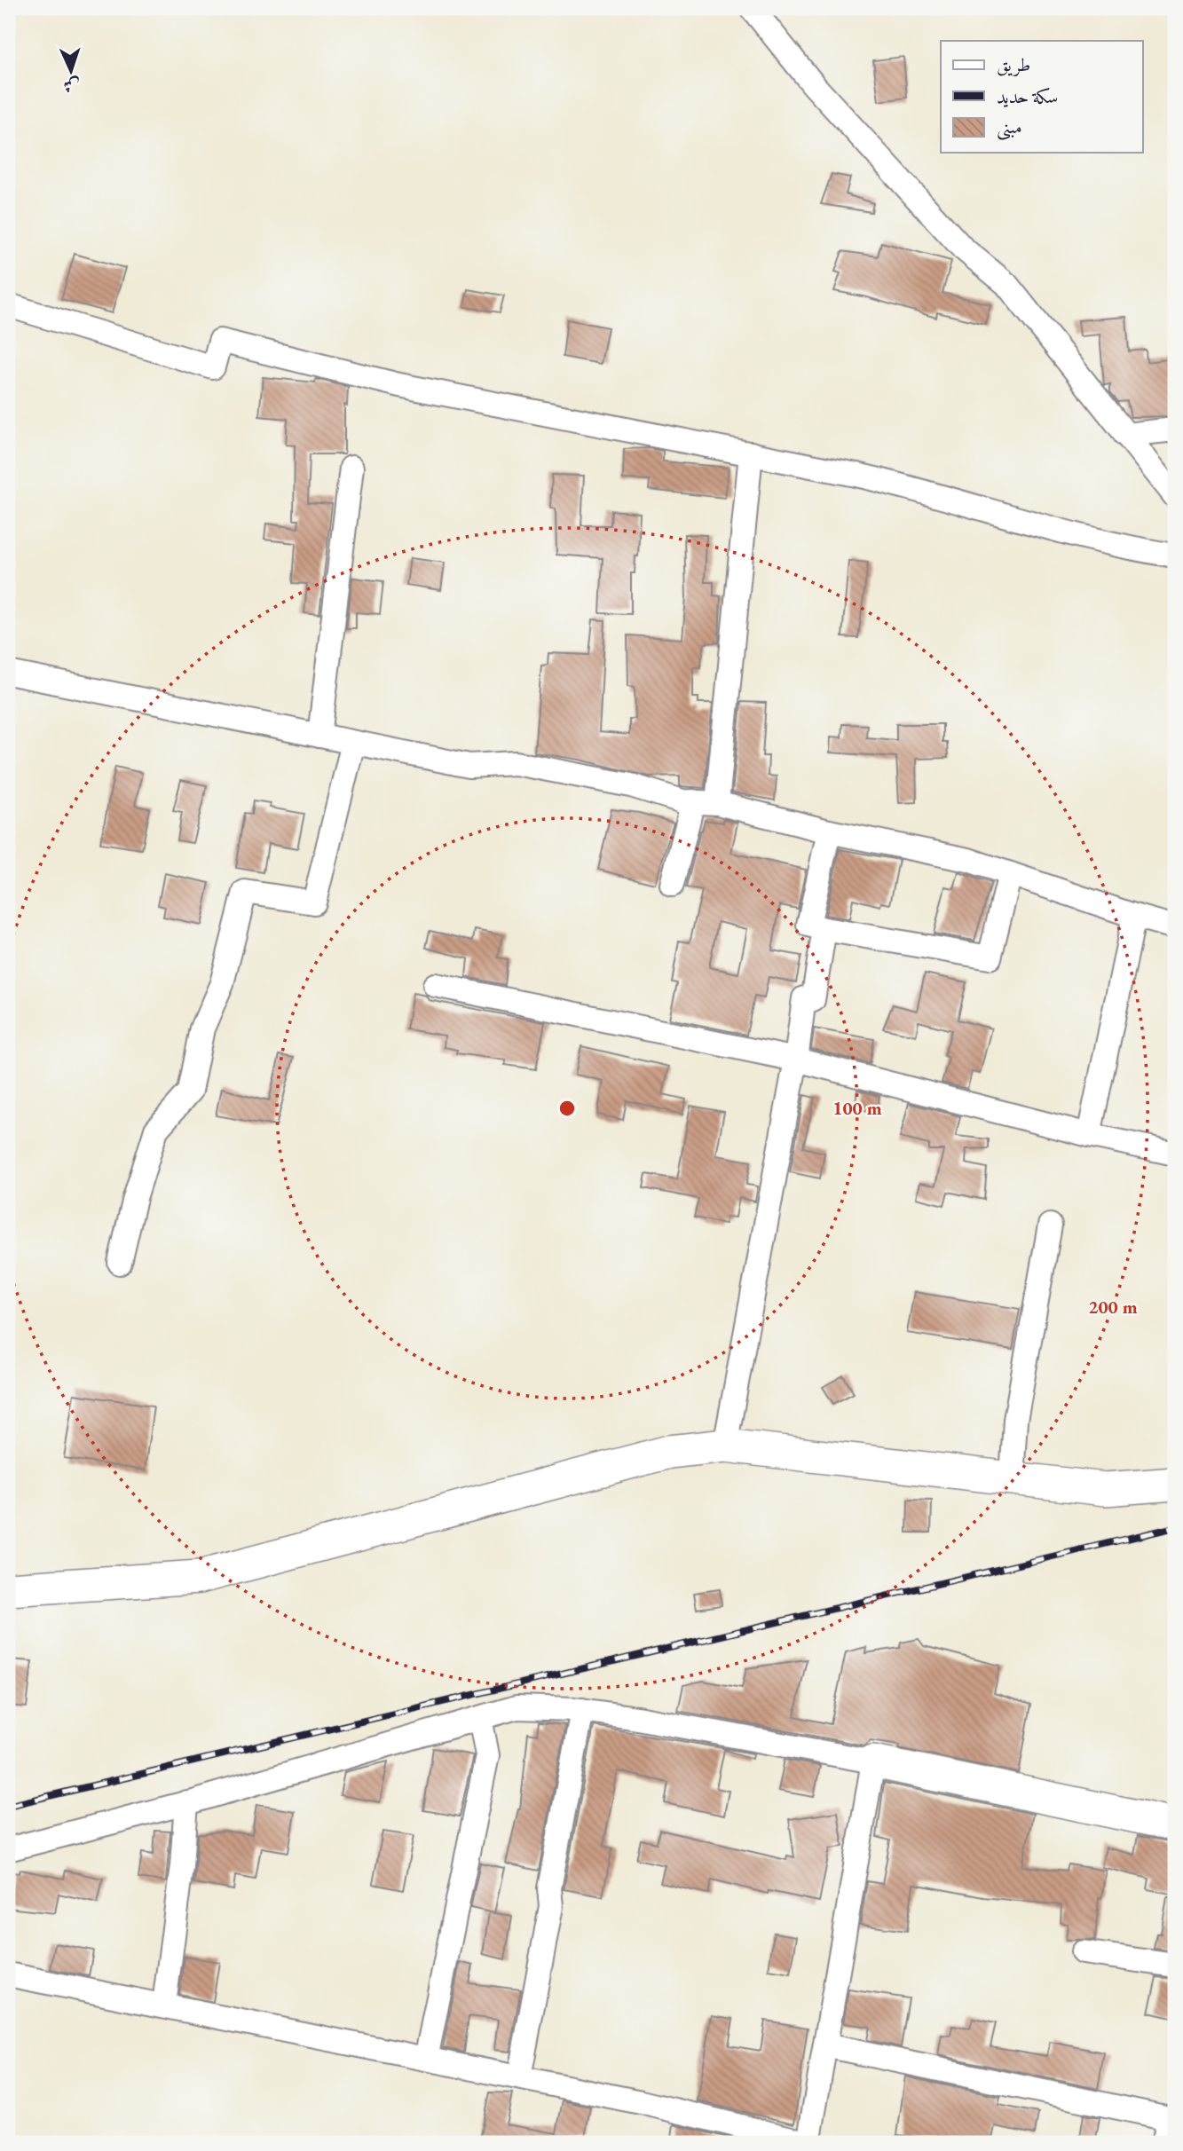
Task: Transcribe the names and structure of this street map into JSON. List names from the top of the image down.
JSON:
{
  "legend": ["طريق", "سكة حديد", "مبنى"],
  "north": "bottom",
  "rings": ["100 m", "200 m"]
}
